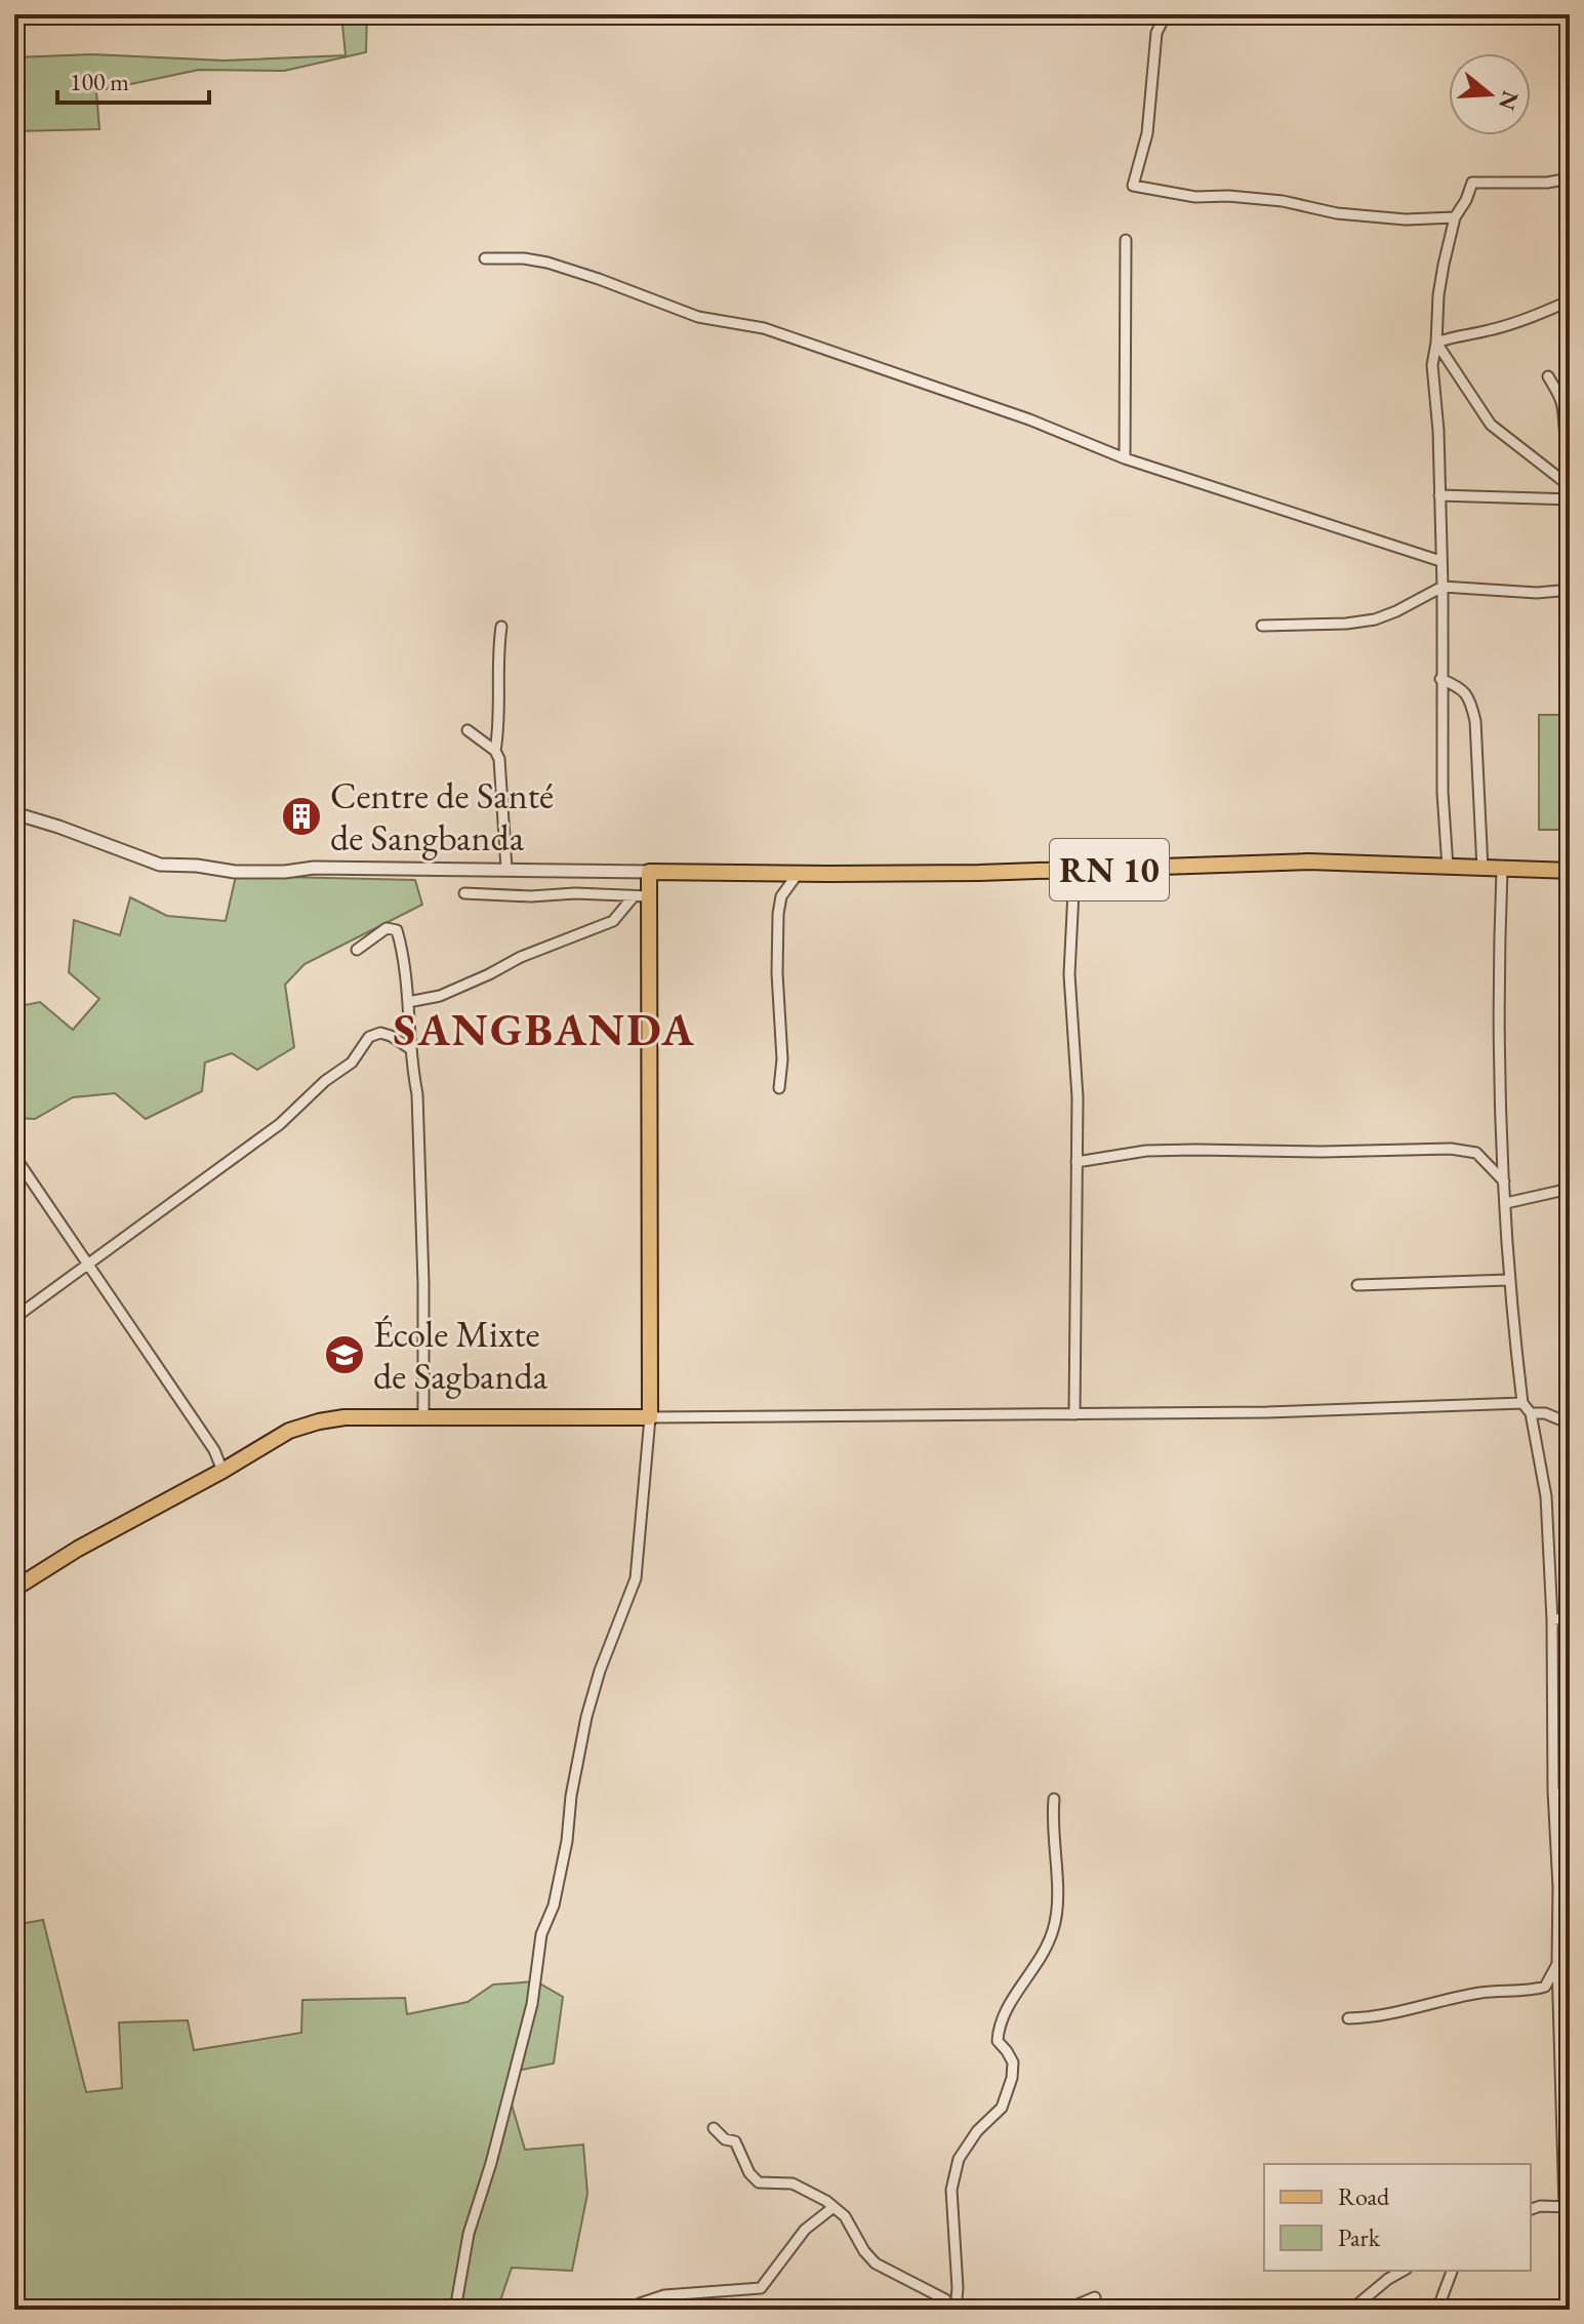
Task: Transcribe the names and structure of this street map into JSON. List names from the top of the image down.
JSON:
{
  "streets": {
    "main road": ["RN 10"]
  },
  "districts": ["SANGBANDA"],
  "places": {
    "building": ["Centre de Santé de Sangbanda"],
    "school or university": ["École Mixte de Sagbanda"]
  },
  "legend": ["Road", "Park"],
  "scale_bar": "100 m",
  "north": "right"
}
